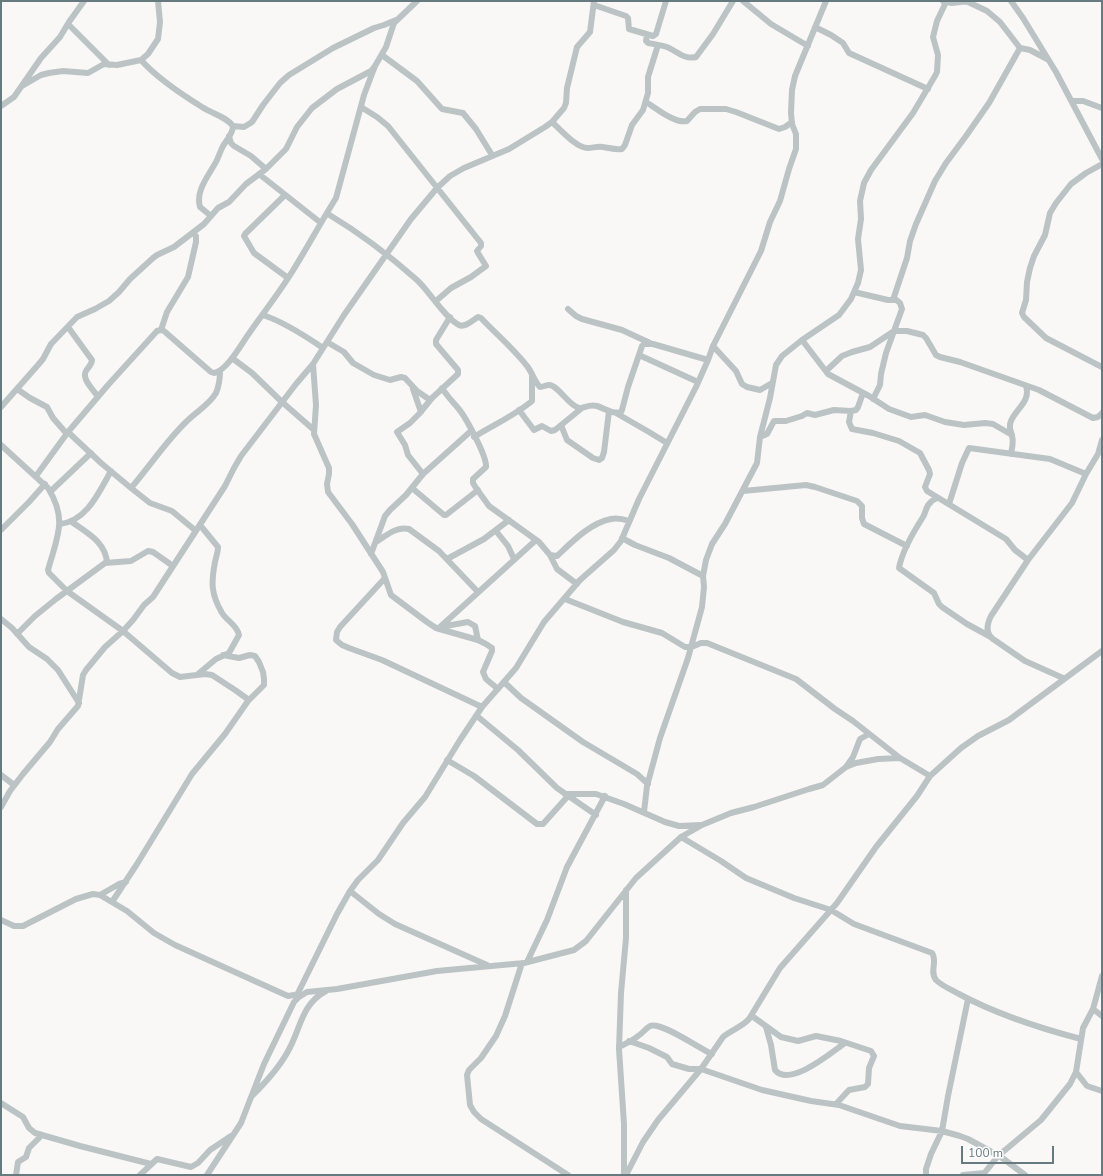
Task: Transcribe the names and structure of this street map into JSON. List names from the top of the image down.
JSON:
{
  "scale_bar": "100 m"
}
